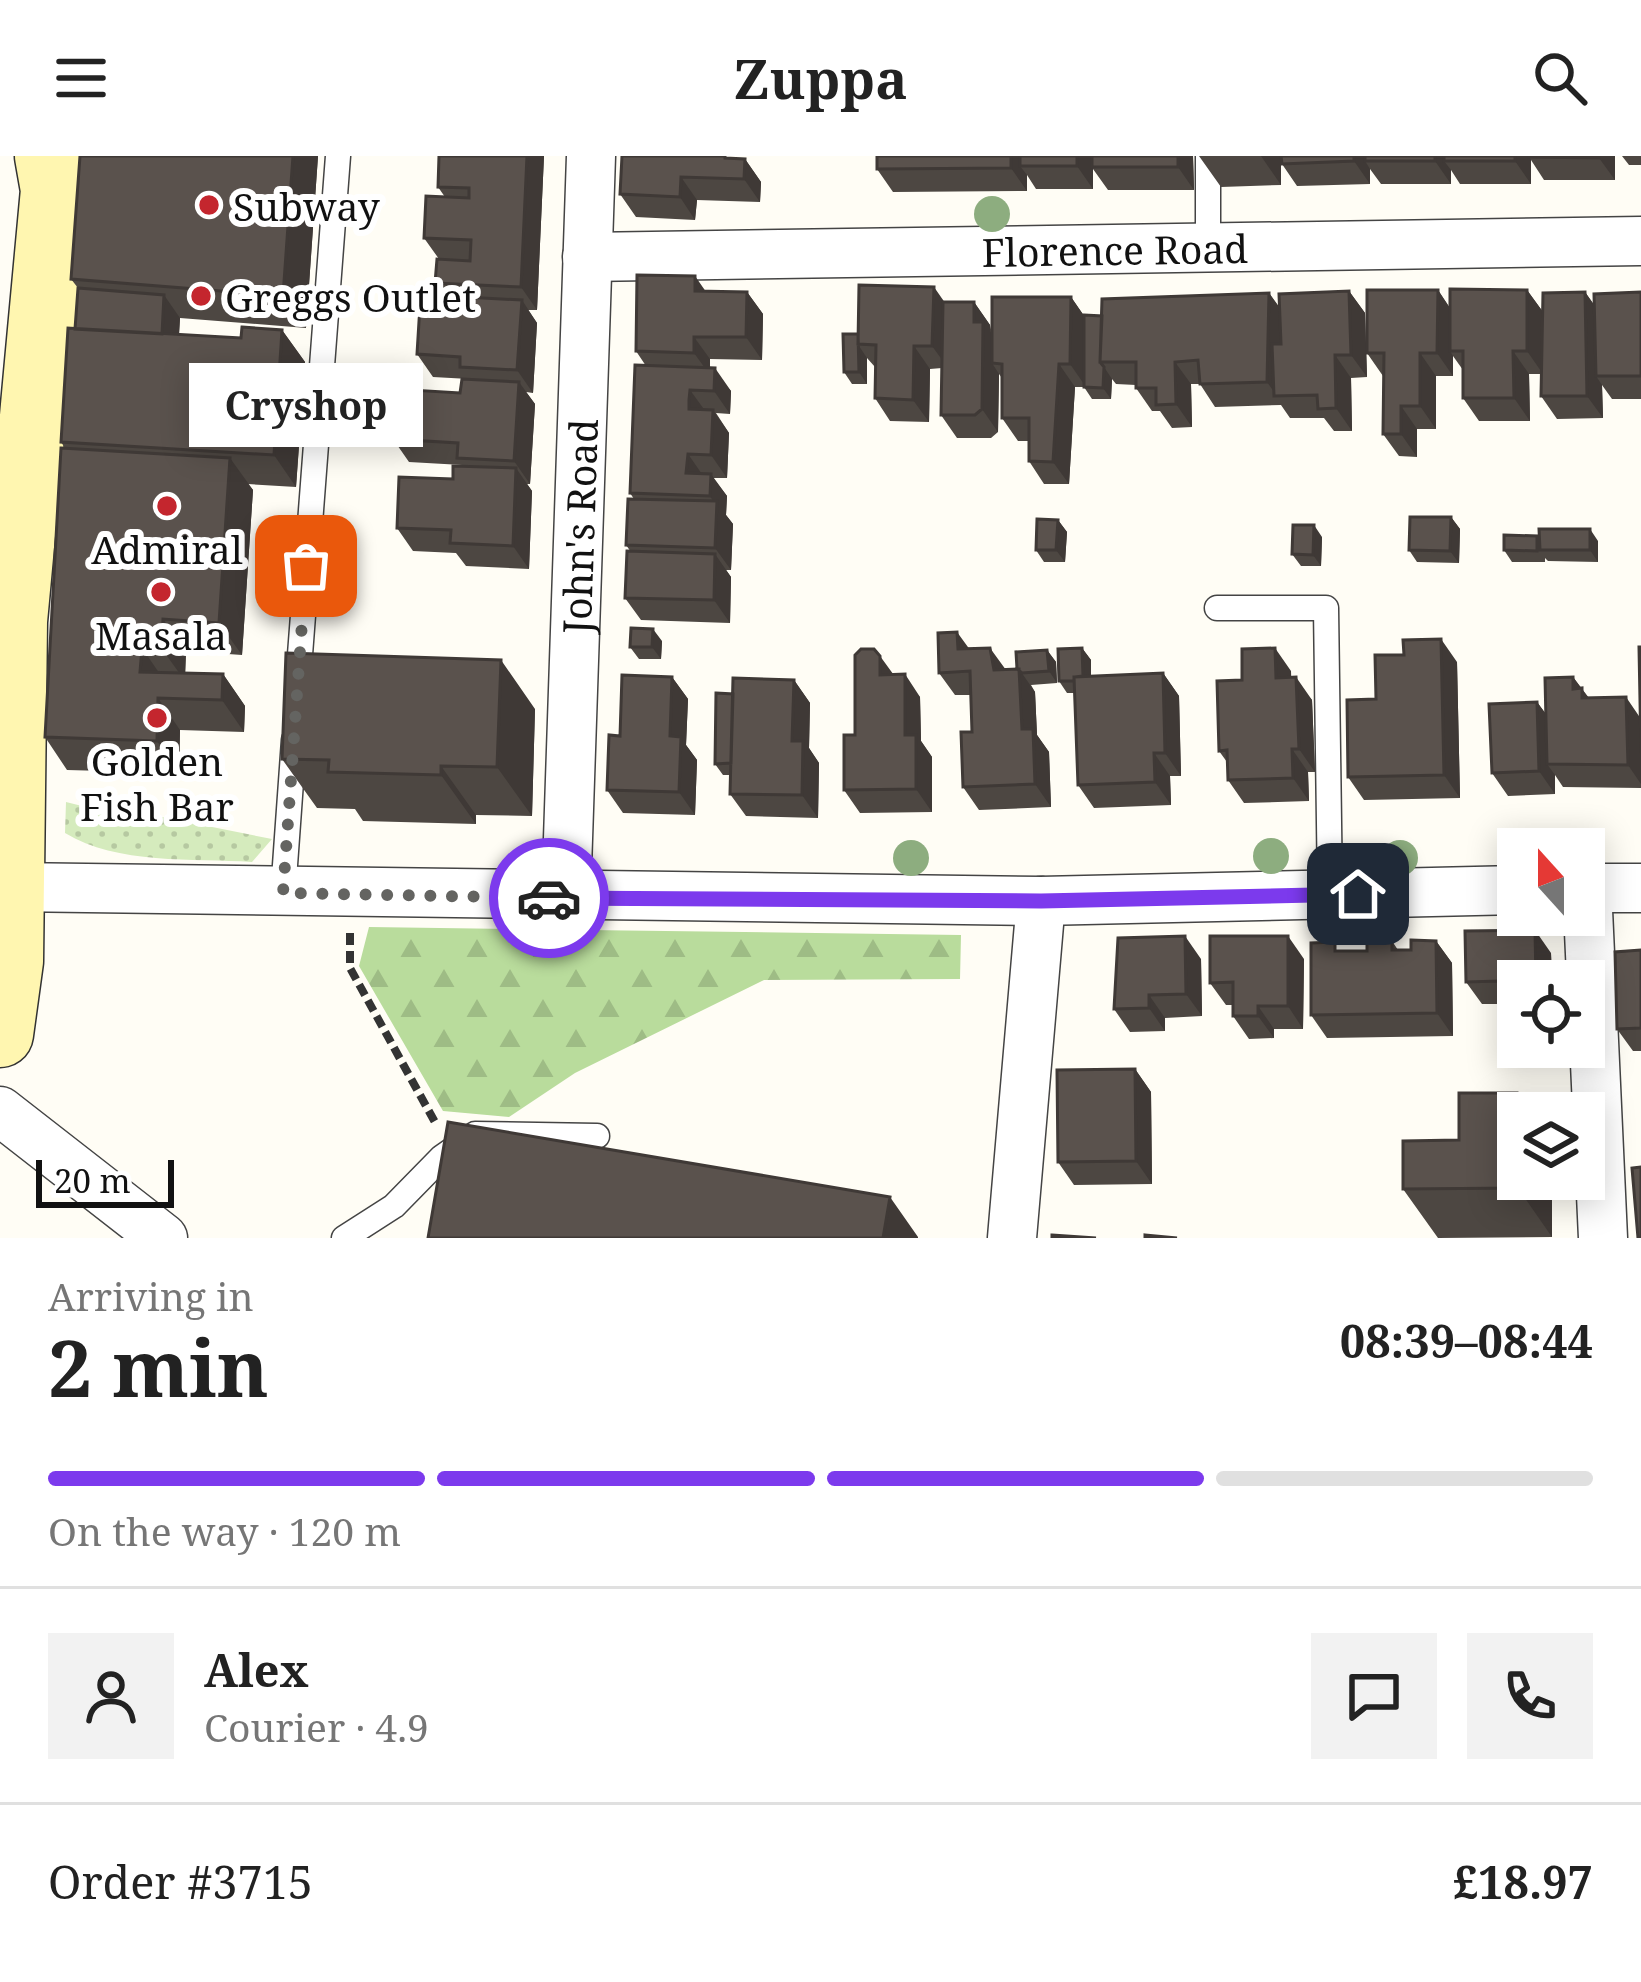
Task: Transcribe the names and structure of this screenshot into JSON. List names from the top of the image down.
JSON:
{
  "streets": {
    "street": ["Florence Road", "John's Road"]
  },
  "crossings": [
    ["Florence Road", "John's Road"]
  ],
  "places": [
    "Subway",
    "Greggs Outlet",
    "Admiral",
    "Cryshop",
    "Masala",
    "Golden Fish Bar"
  ],
  "scale_bar": "20 m",
  "north": "top",
  "page": {
    "header": "Zuppa",
    "bubble": "Cryshop",
    "scale": "20 m",
    "heading": ["2 min", "Arriving in", "08:39–08:44"],
    "panel": [
      "Alex",
      "Courier · 4.9",
      "Order #3715",
      "£18.97"
    ],
    "bar": "On the way · 120 m"
  }
}
